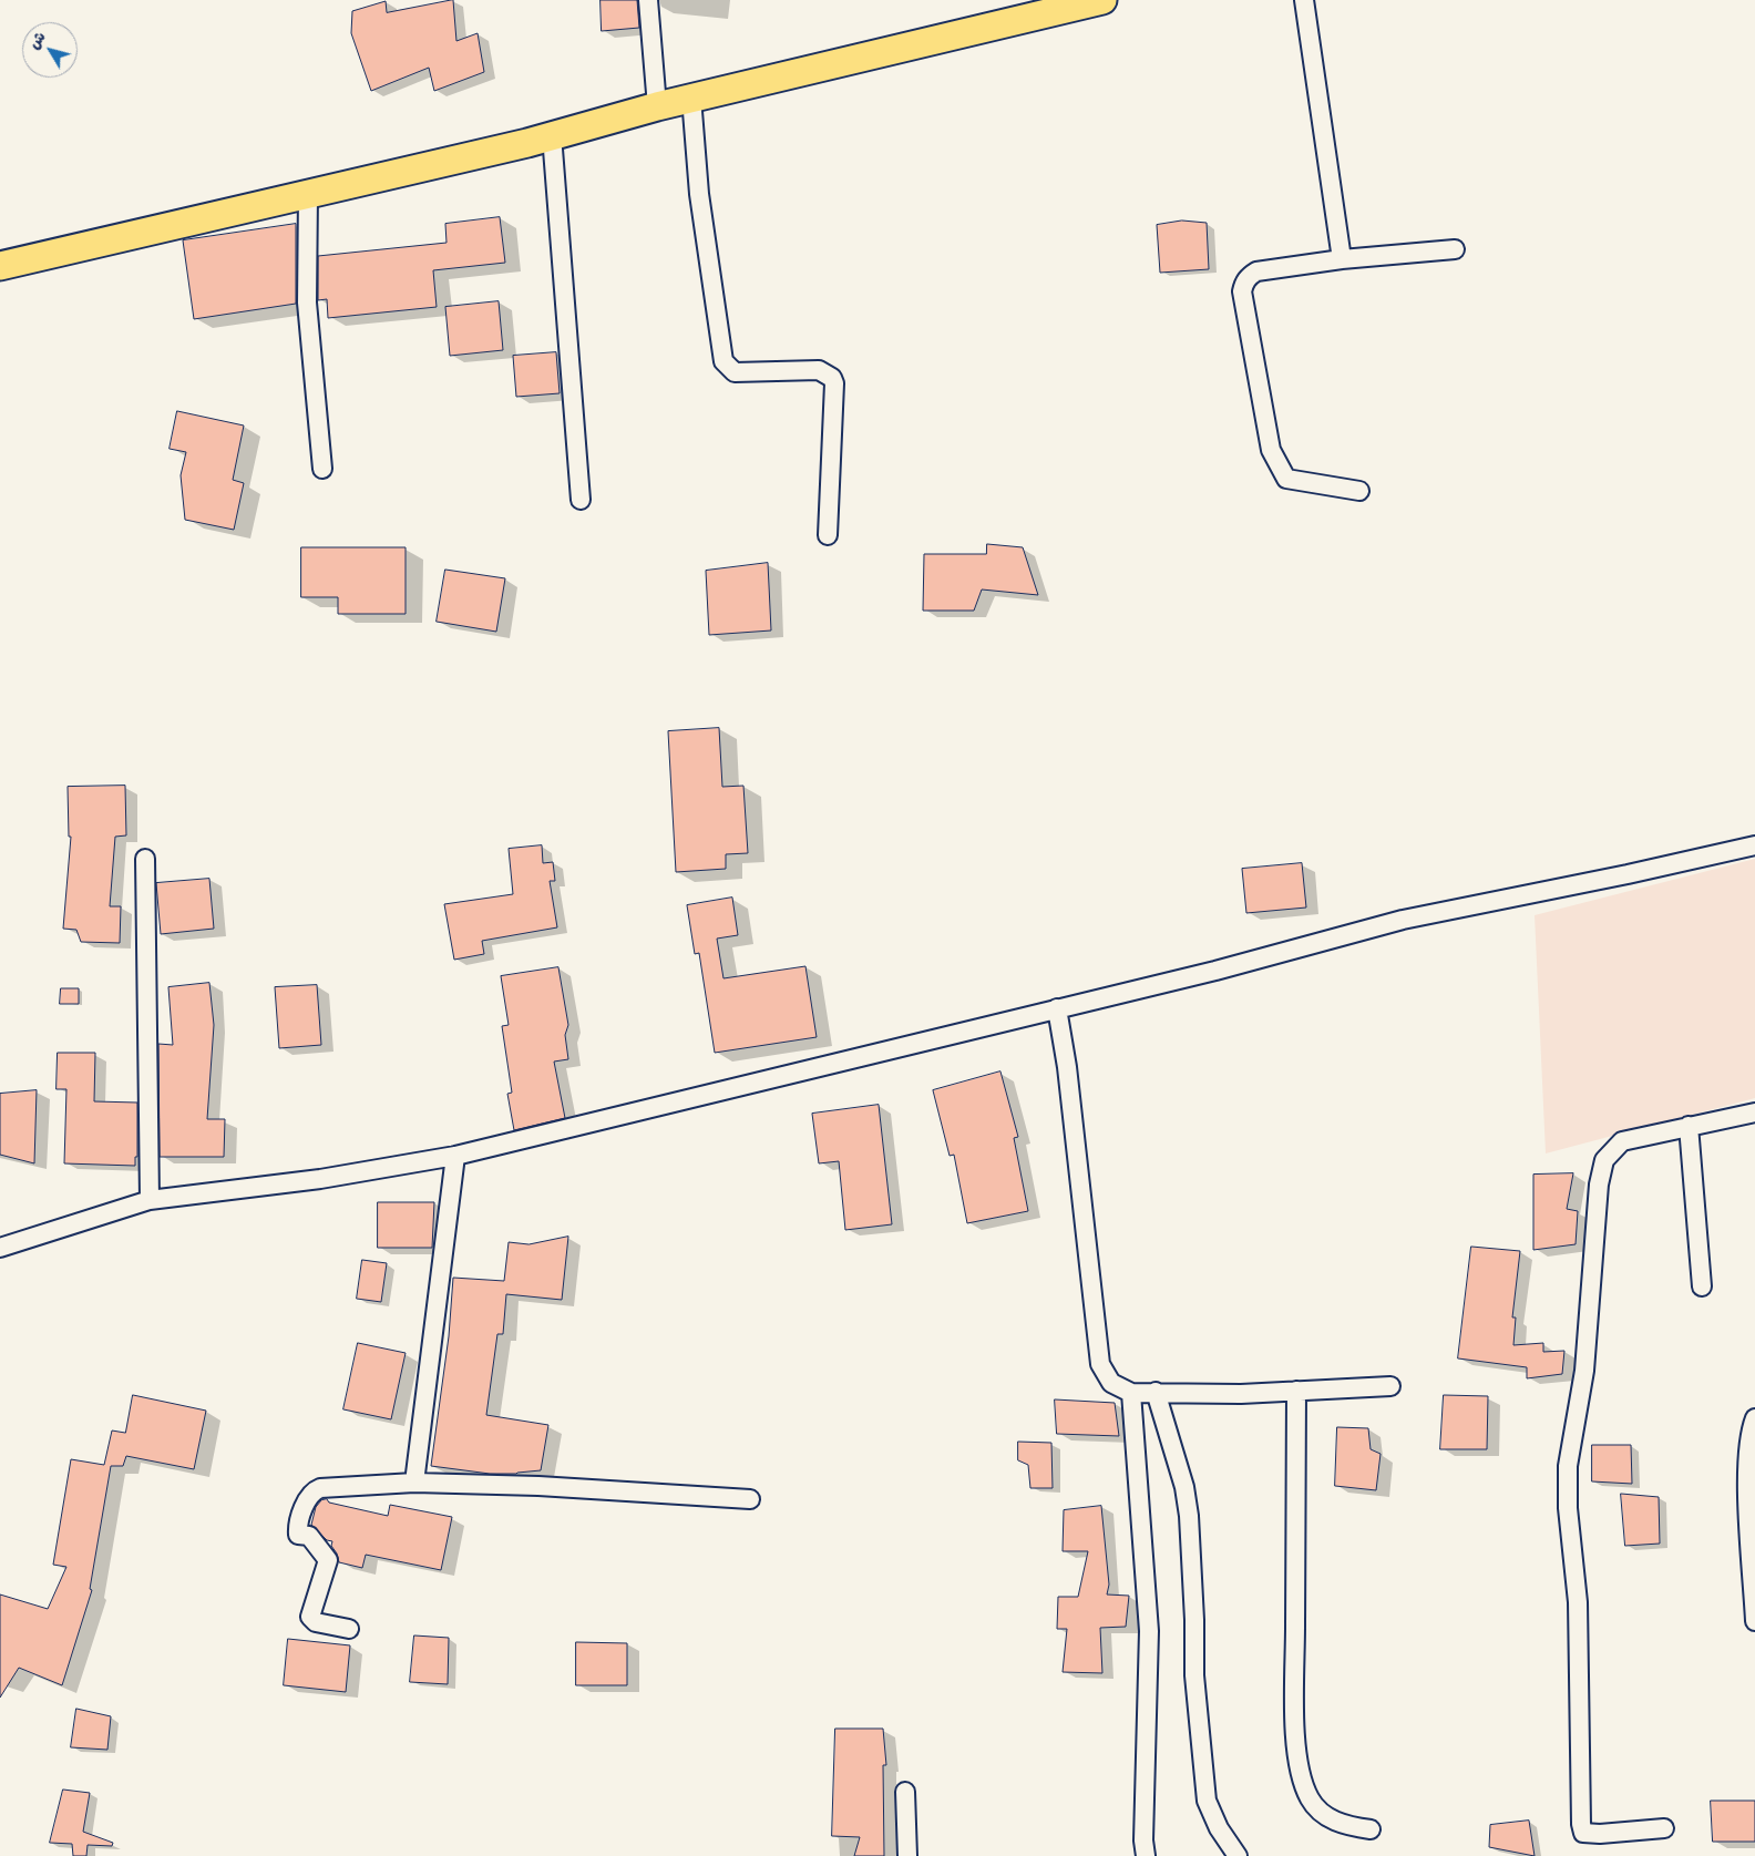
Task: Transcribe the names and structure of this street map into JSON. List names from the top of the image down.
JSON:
{
  "north": "top left"
}
